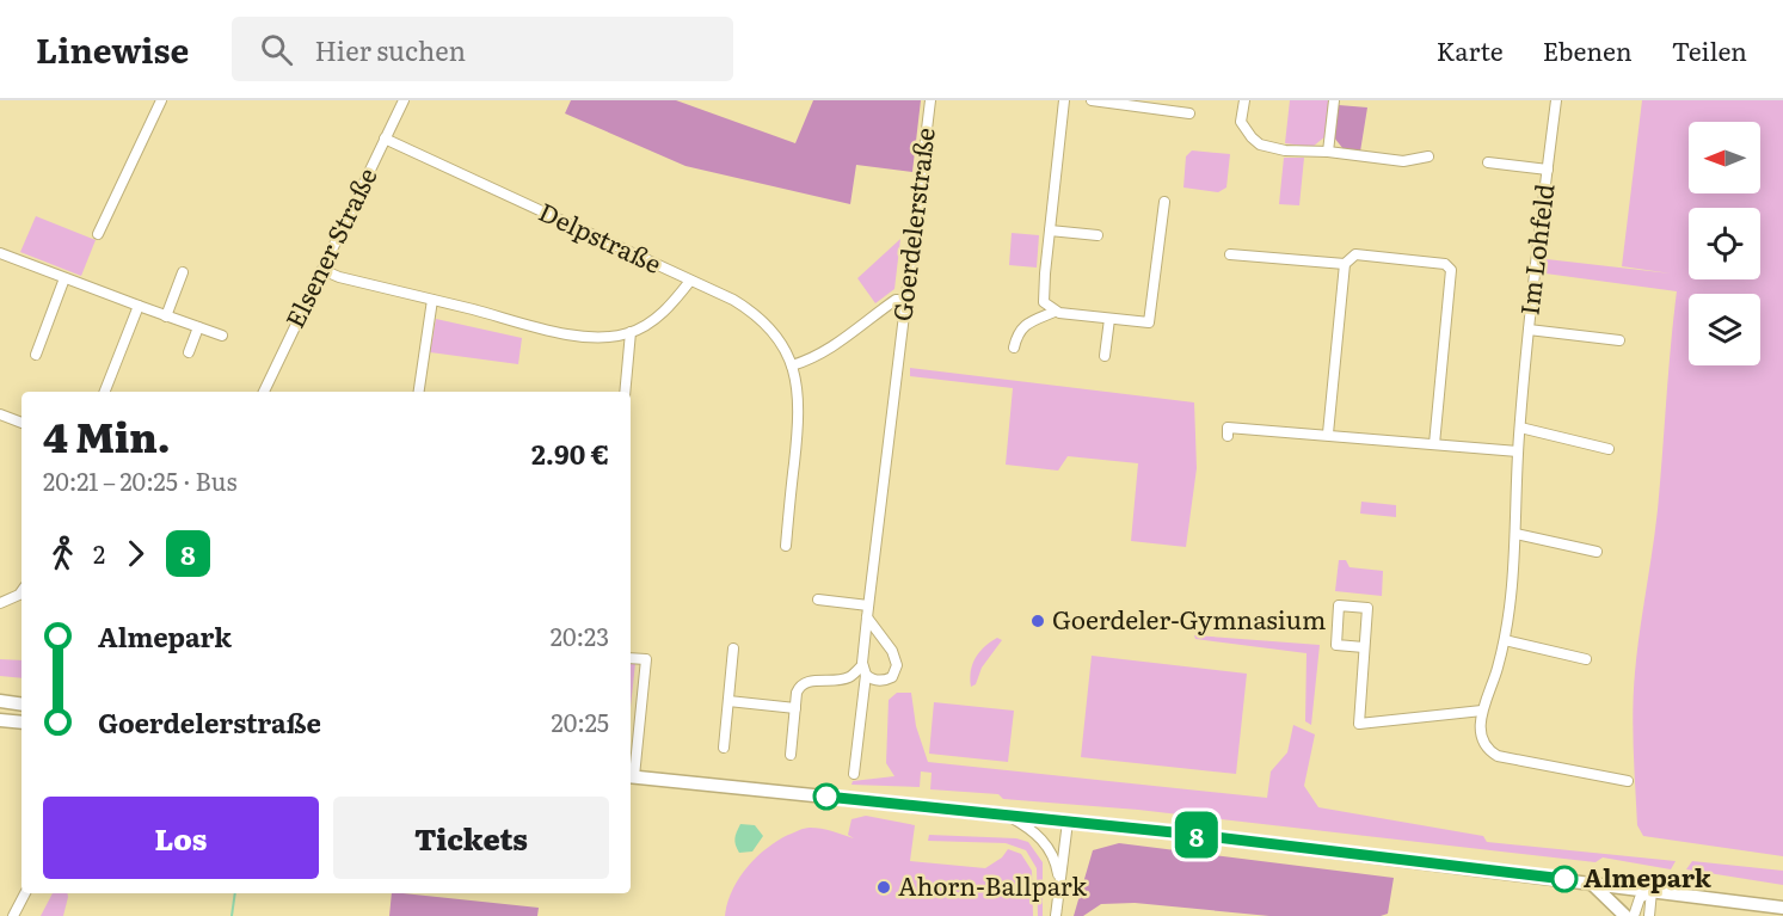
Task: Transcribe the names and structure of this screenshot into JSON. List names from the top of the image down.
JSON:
{
  "streets": {
    "street": [
      "Goerdelerstraße",
      "Delpstraße",
      "Elsener Straße",
      "Im Lohfeld"
    ]
  },
  "crossings": [
    ["Delpstraße", "Elsener Straße"]
  ],
  "places": ["Goerdeler-Gymnasium", "Almepark", "Ahorn-Ballpark"],
  "lines": ["bus line 8"],
  "north": "left",
  "page": {
    "header": "Linewise",
    "search": "Hier suchen",
    "nav": ["Karte", "Ebenen", "Teilen"],
    "on_map": "8",
    "heading": ["4 Min.", "20:21 – 20:25 · Bus", "2.90 €"],
    "legs": ["2", "8"],
    "list": [
      {
        "name": "Almepark",
        "value": "20:23"
      },
      {
        "name": "Goerdelerstraße",
        "value": "20:25"
      }
    ],
    "buttons": ["Los", "Tickets"]
  }
}
